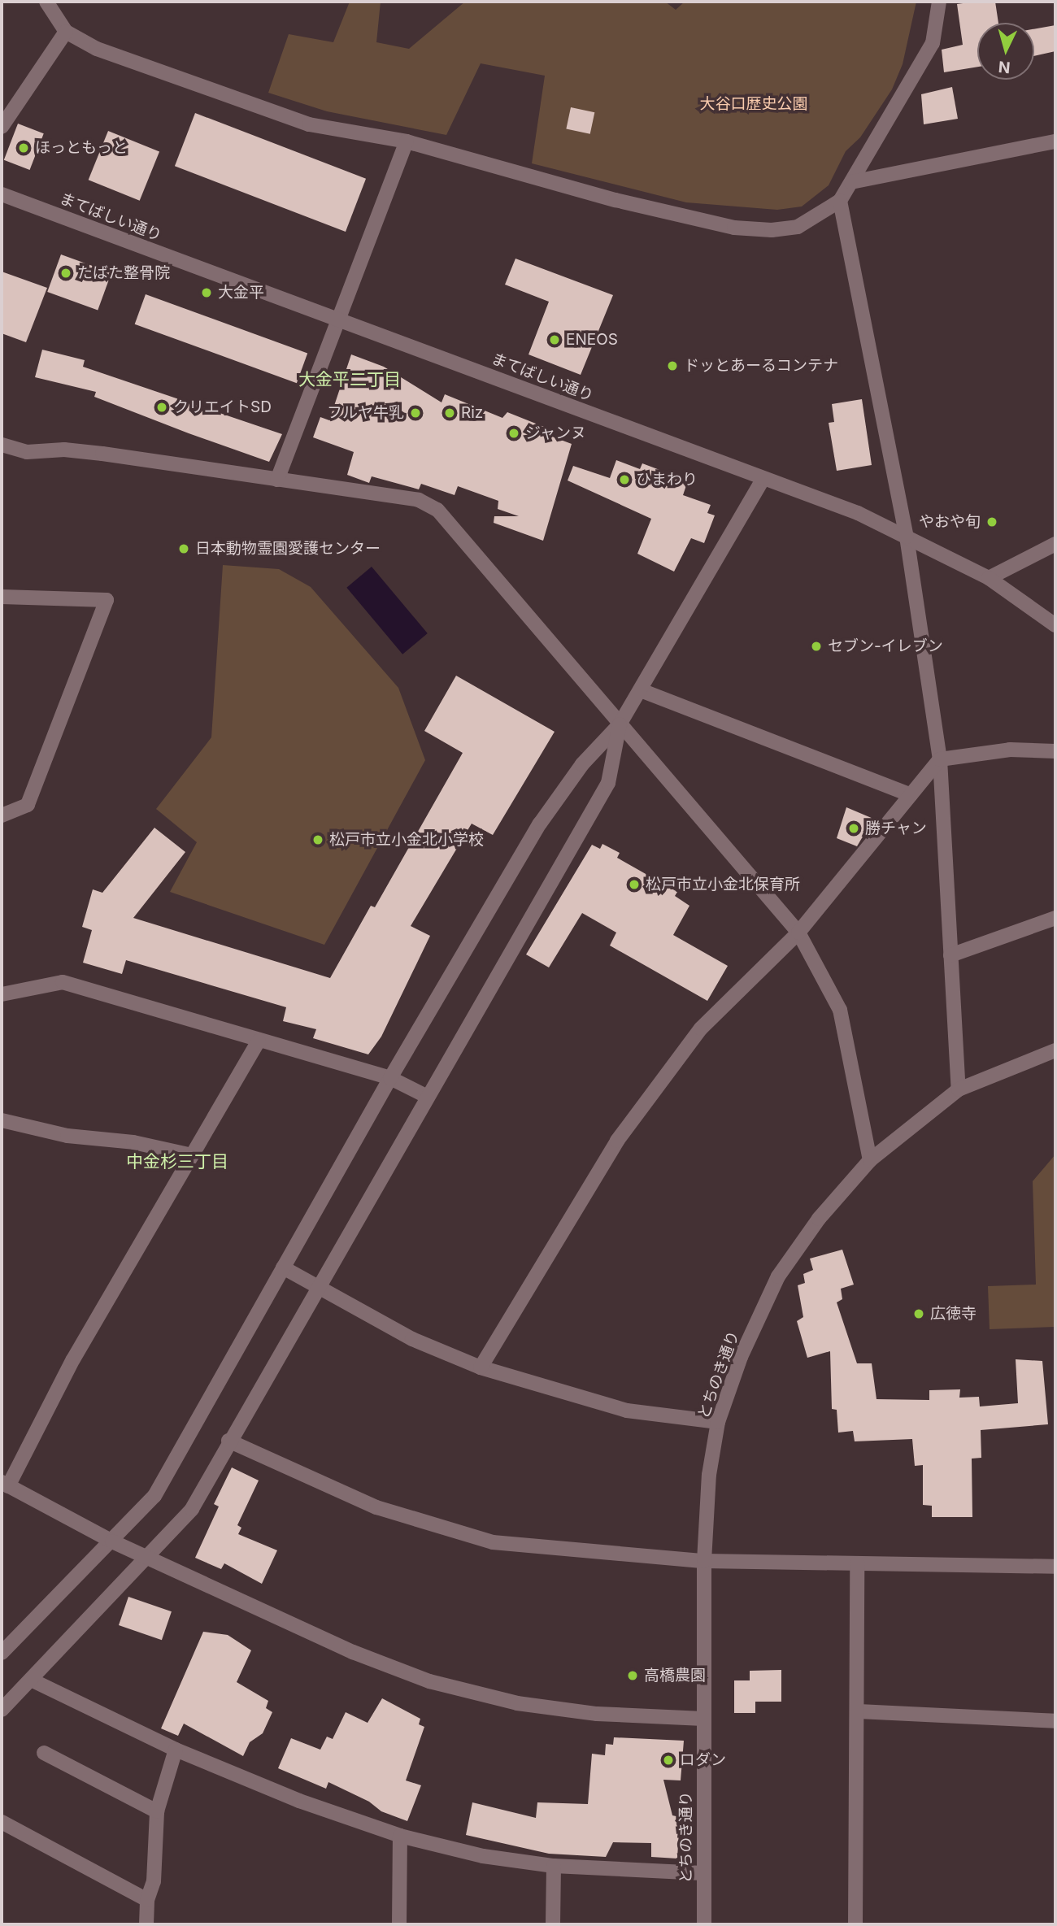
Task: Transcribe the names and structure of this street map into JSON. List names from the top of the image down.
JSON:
{
  "streets": {
    "street": ["まてばしい通り", "とちのき通り"]
  },
  "districts": ["大金平二丁目", "中金杉三丁目"],
  "parks": ["大谷口歴史公園"],
  "places": [
    "ほっともっと",
    "たばた整骨院",
    "大金平",
    "ENEOS",
    "ドッとあーるコンテナ",
    "クリエイトSD",
    "フルヤ牛乳",
    "Riz",
    "ジャンヌ",
    "ひまわり",
    "やおや旬",
    "日本動物霊園愛護センター",
    "セブン-イレブン",
    "勝チャン",
    "松戸市立小金北小学校",
    "松戸市立小金北保育所",
    "広徳寺",
    "高橋農園",
    "ロダン"
  ],
  "north": "bottom"
}
